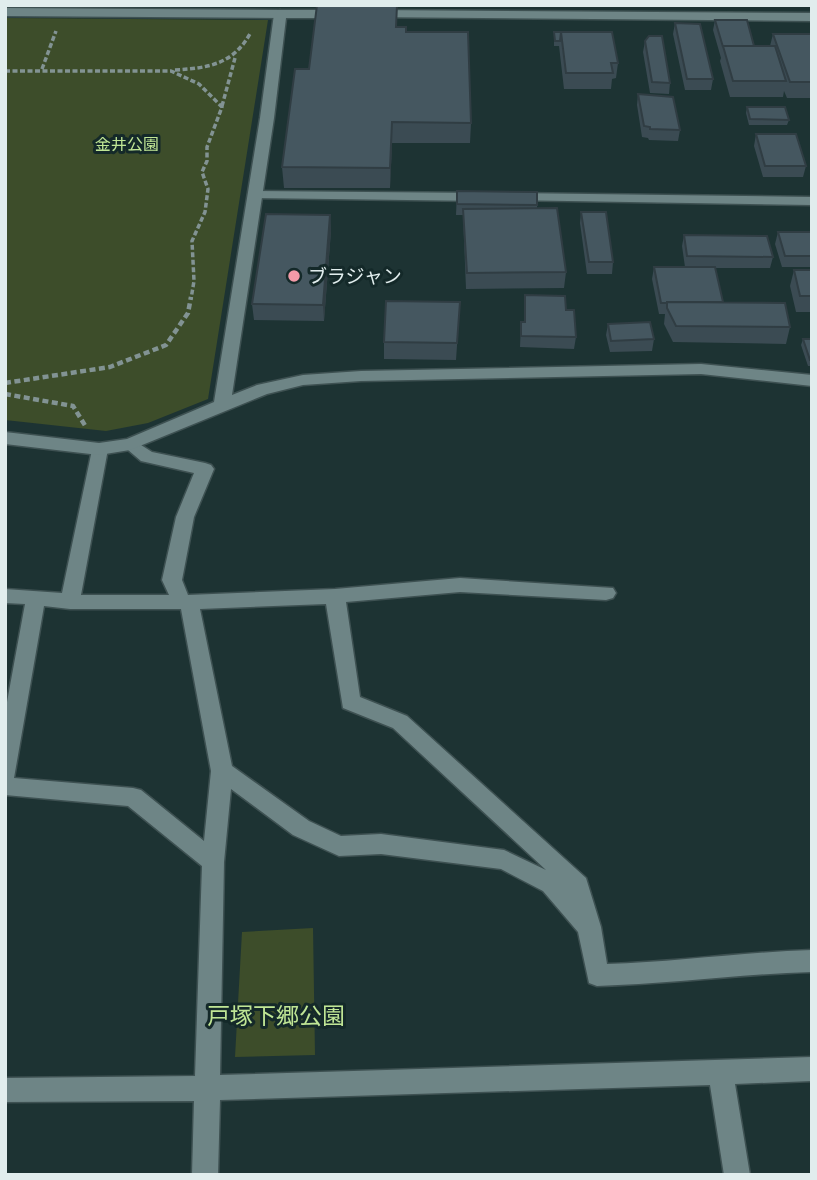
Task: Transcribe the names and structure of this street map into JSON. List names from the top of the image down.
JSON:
{
  "parks": ["金井公園", "戸塚下郷公園"],
  "places": ["ブラジャン"]
}
